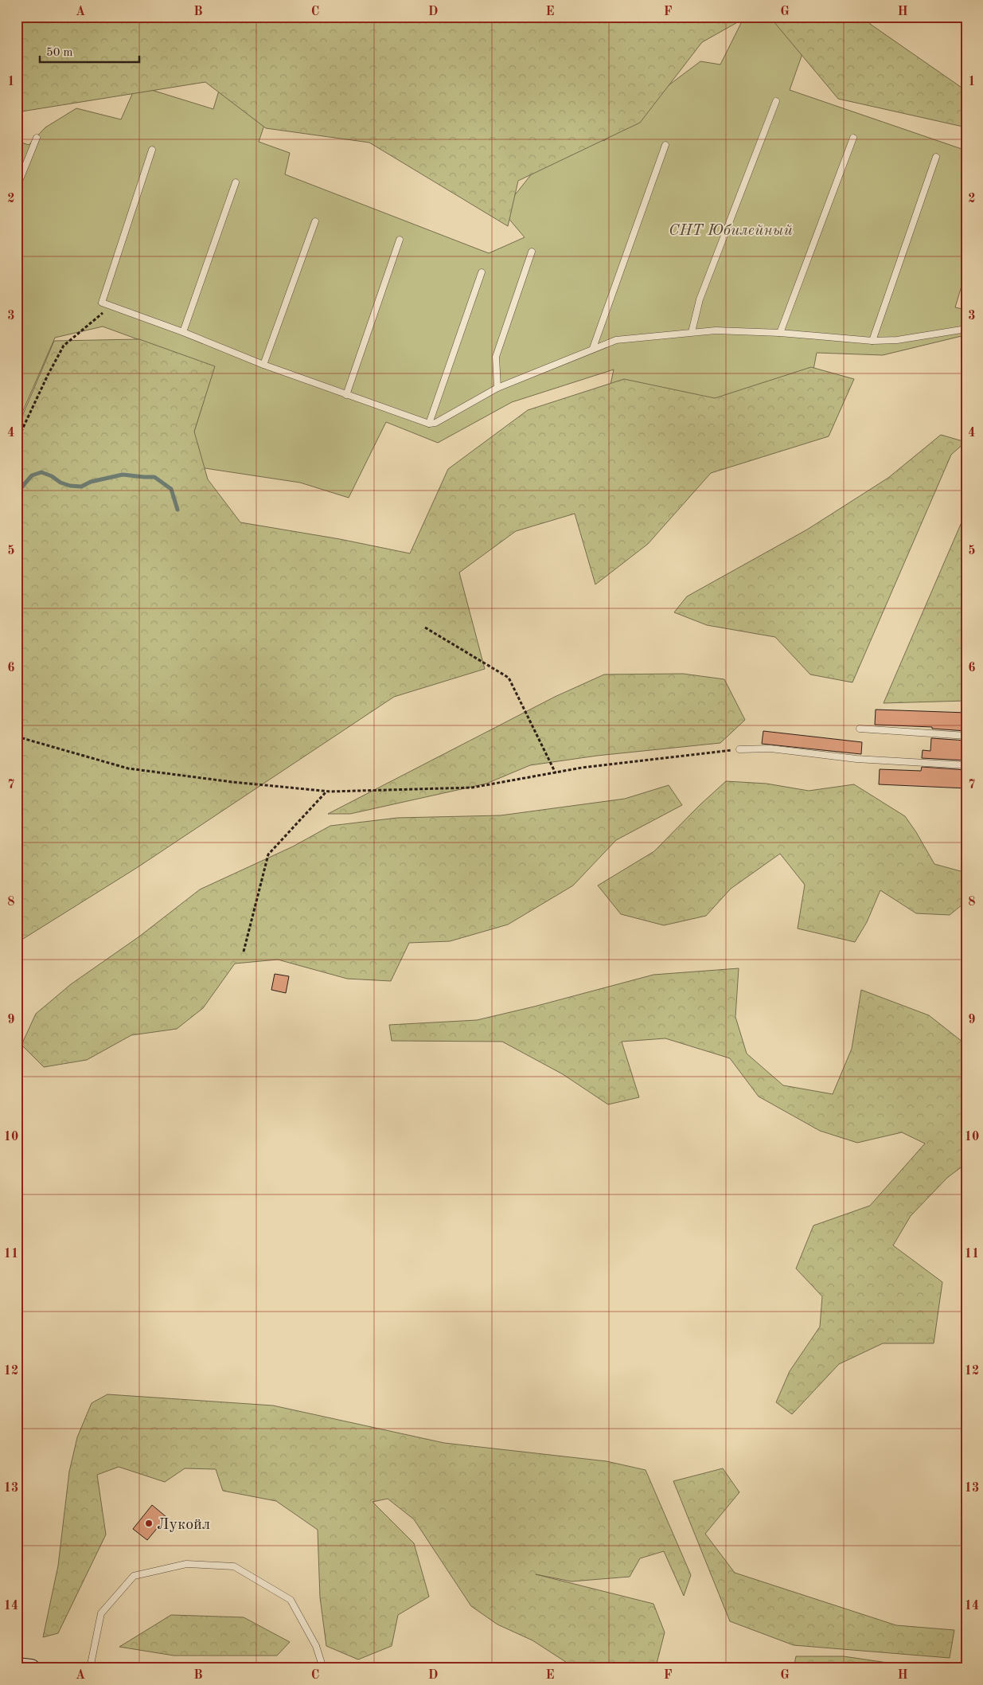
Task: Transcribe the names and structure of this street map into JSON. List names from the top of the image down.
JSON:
{
  "parks": ["СНТ Юбилейный"],
  "places": ["Лукойл"],
  "scale_bar": "50 m",
  "grid": {
    "columns": [
      "A",
      "B",
      "C",
      "D",
      "E",
      "F",
      "G",
      "H"
    ],
    "rows": [
      "1",
      "2",
      "3",
      "4",
      "5",
      "6",
      "7",
      "8",
      "9",
      "10",
      "11",
      "12",
      "13",
      "14"
    ]
  }
}
